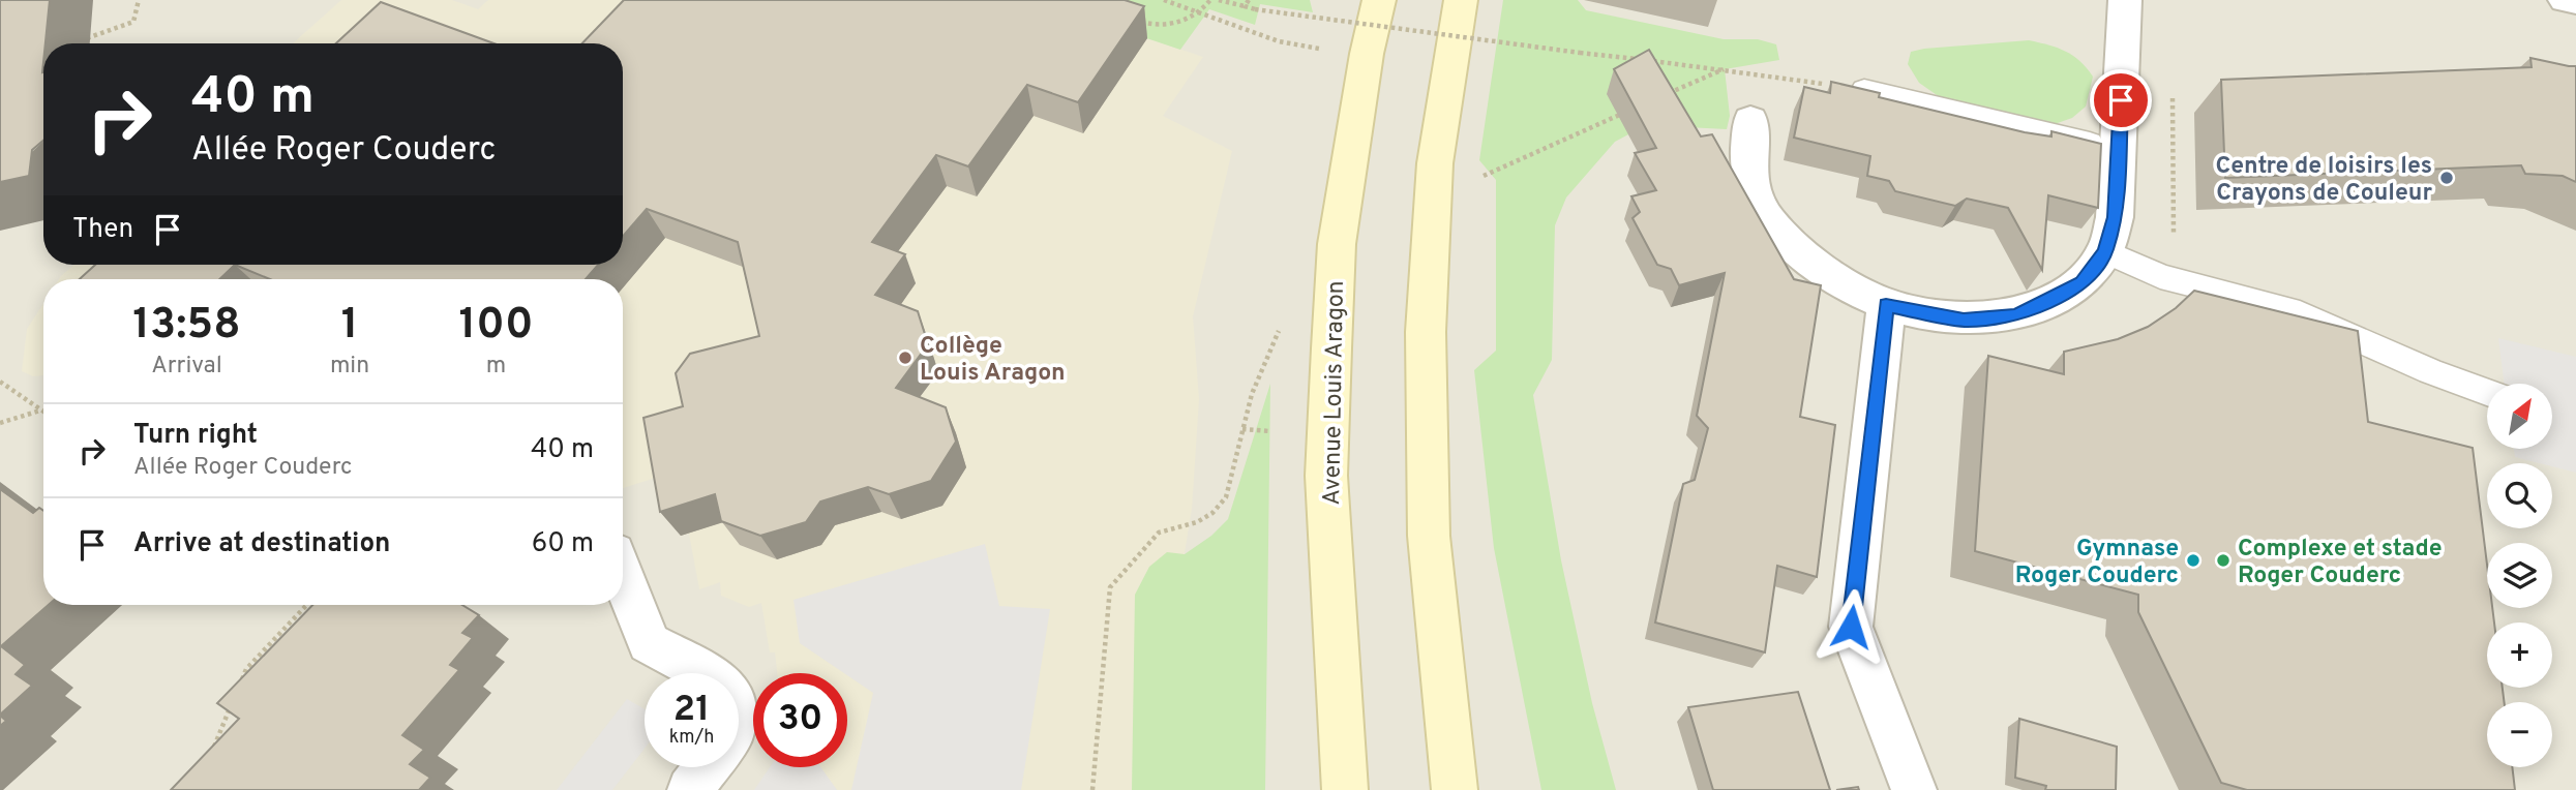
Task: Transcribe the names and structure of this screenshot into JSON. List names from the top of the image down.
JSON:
{
  "streets": {
    "main road": ["Avenue Louis Aragon"]
  },
  "places": [
    "Centre de loisirs les Crayons de Couleur",
    "Collège Louis Aragon",
    "Gymnase Roger Couderc",
    "Complexe et stade Roger Couderc"
  ],
  "north": "top right",
  "page": {
    "turn": ["40 m", "Allée Roger Couderc"],
    "then": "Then",
    "eta": [
      "13:58",
      "Arrival",
      "1",
      "min",
      "100",
      "m"
    ],
    "map_buttons": ["+", "−"],
    "list": [
      {
        "name": "Turn right",
        "note": "Allée Roger Couderc",
        "value": "40 m"
      },
      {
        "name": "Arrive at destination",
        "value": "60 m"
      }
    ],
    "speed": "21 km/h",
    "limit": "30"
  }
}
